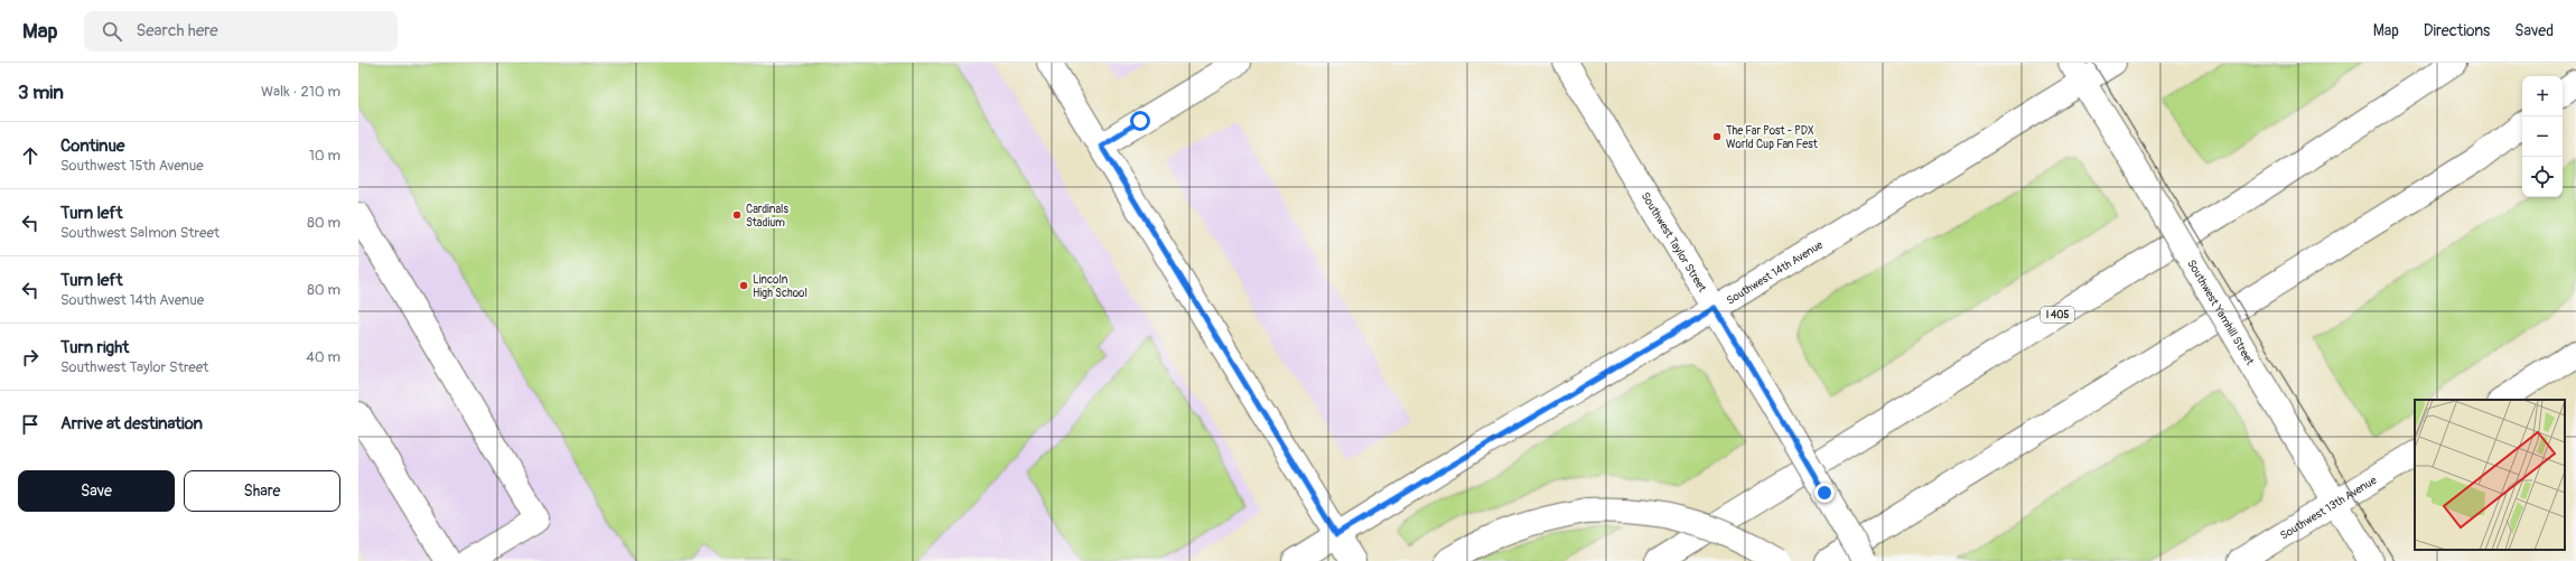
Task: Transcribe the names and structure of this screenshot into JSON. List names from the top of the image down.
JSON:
{
  "streets": {
    "main road": [
      "Southwest Taylor Street",
      "Southwest 14th Avenue",
      "Southwest Yamhill Street",
      "I 405",
      "Southwest 13th Avenue"
    ]
  },
  "crossings": [
    ["Southwest Taylor Street", "Southwest 14th Avenue"],
    ["Southwest 14th Avenue", "Southwest Yamhill Street"],
    ["Southwest Yamhill Street", "Southwest 13th Avenue"]
  ],
  "places": ["The Far Post - PDX World Cup Fan Fest", "Cardinals Stadium", "Lincoln High School"],
  "page": {
    "header": "Map",
    "search": "Search here",
    "nav": ["Map", "Directions", "Saved"],
    "heading": ["3 min", "Walk · 210 m"],
    "map_buttons": ["+", "−"],
    "list": [
      ["Continue", "Southwest 15th Avenue", "10 m"],
      ["Turn left", "Southwest Salmon Street", "80 m"],
      ["Turn left", "Southwest 14th Avenue", "80 m"],
      ["Turn right", "Southwest Taylor Street", "40 m"],
      "Arrive at destination"
    ],
    "buttons": ["Save", "Share"]
  }
}
